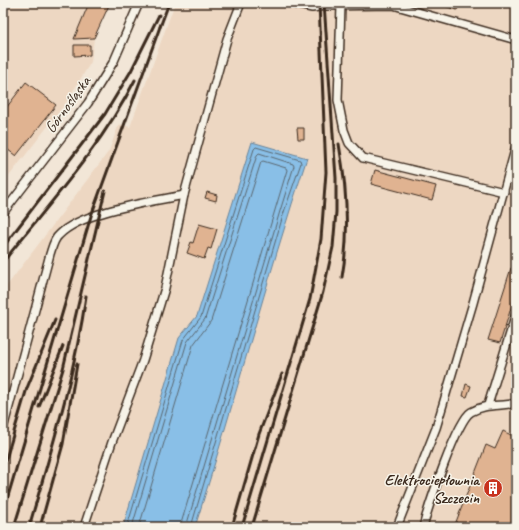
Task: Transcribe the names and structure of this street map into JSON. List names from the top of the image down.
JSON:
{
  "streets": {
    "lane": ["Górnośląska"]
  },
  "places": {
    "building": ["Elektrociepłownia Szczecin"]
  }
}
